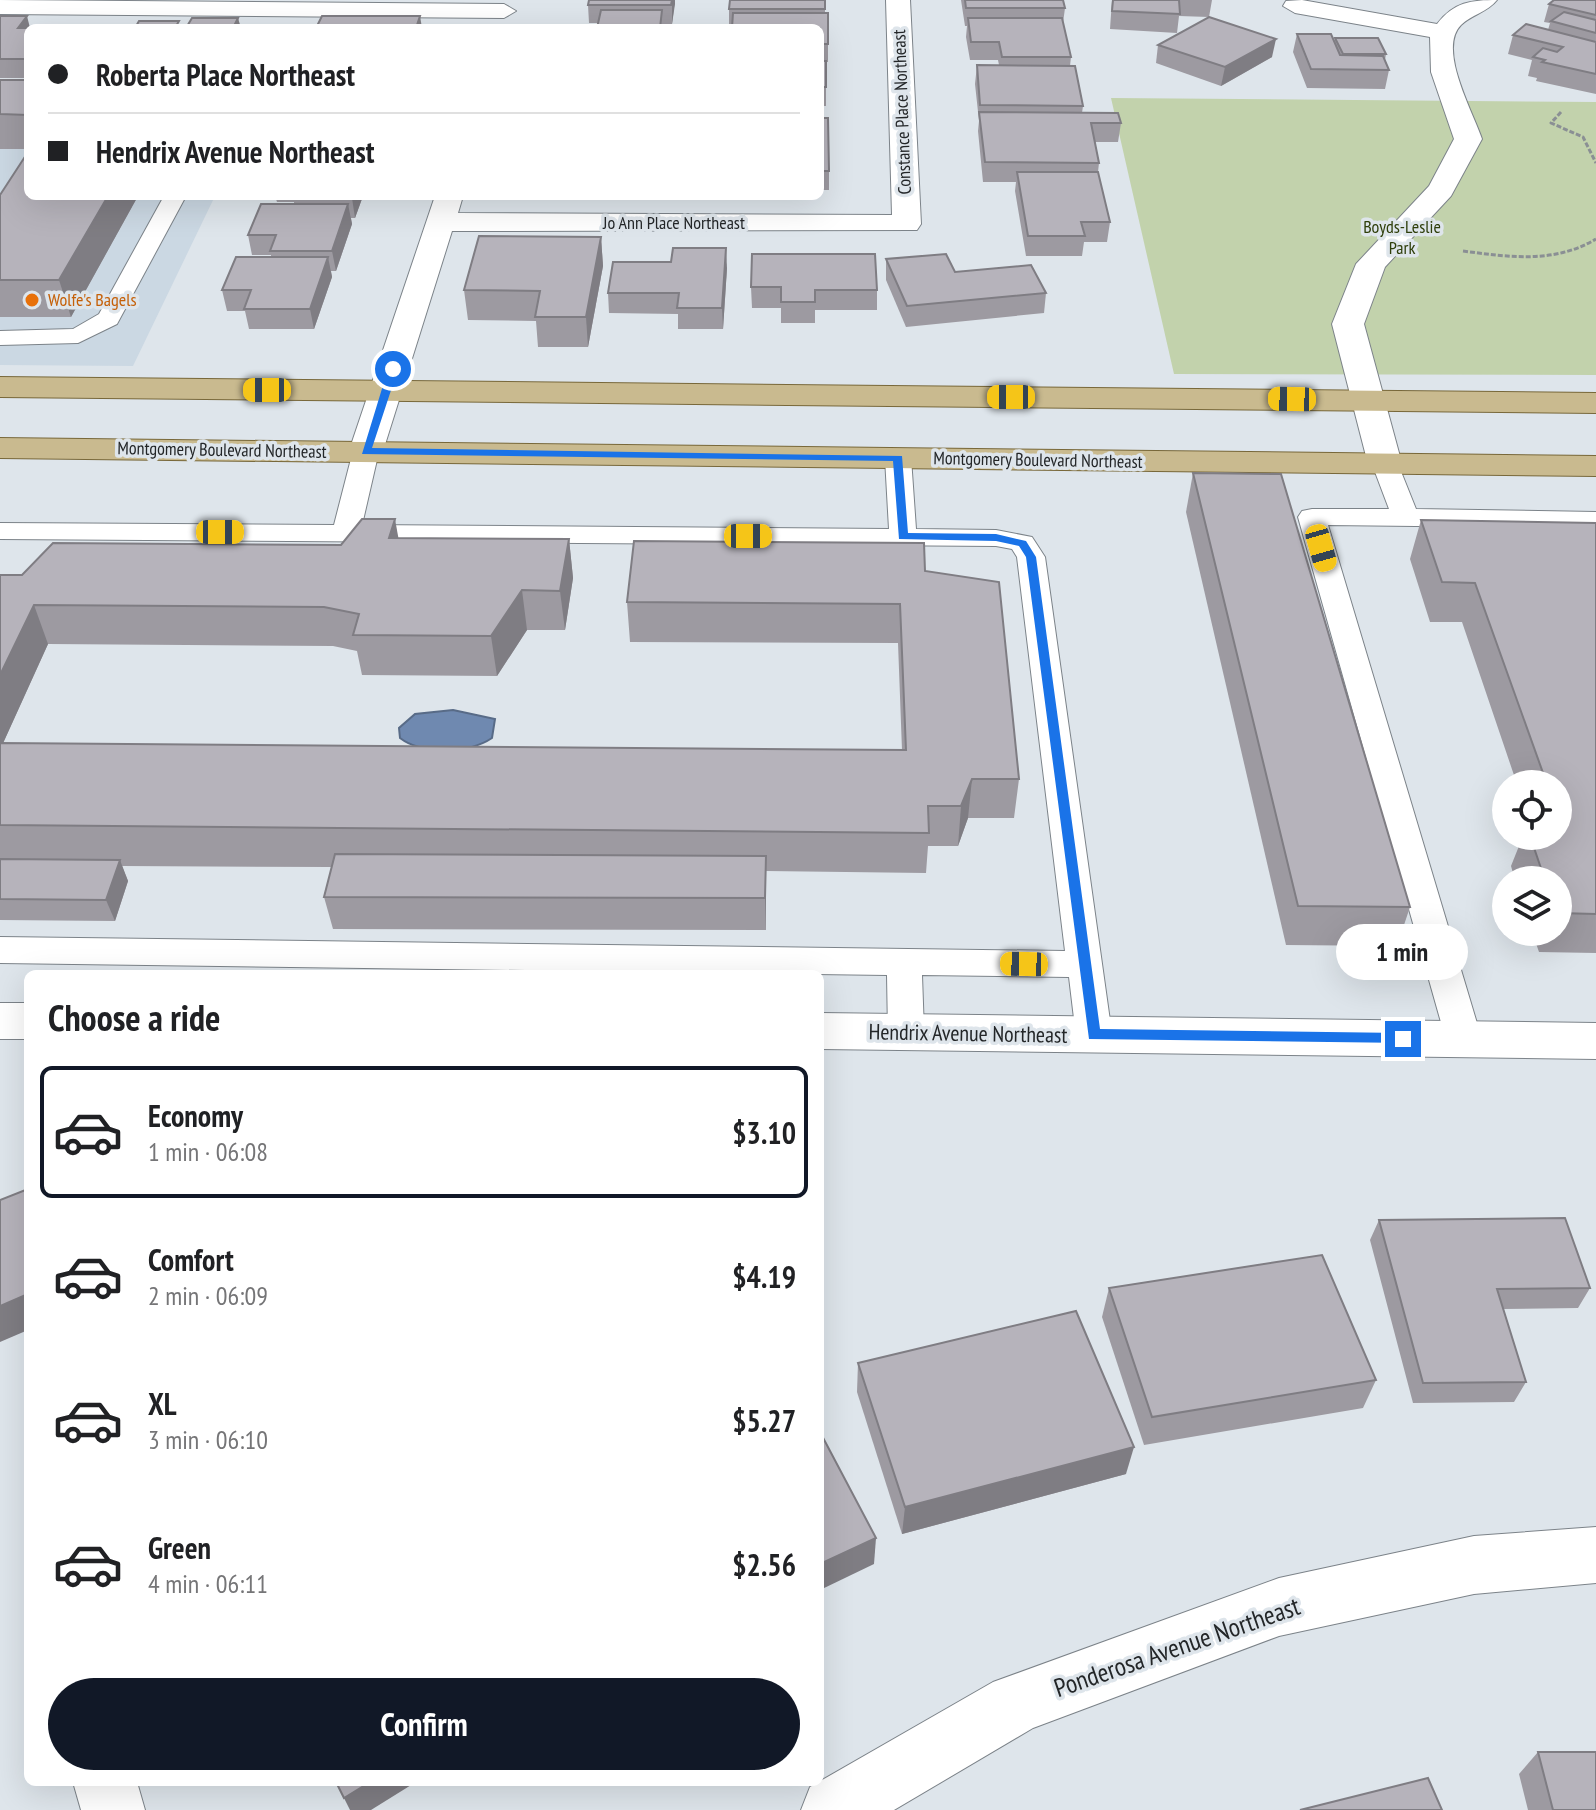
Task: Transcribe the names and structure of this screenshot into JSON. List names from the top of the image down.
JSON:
{
  "streets": {
    "main road": ["Montgomery Boulevard Northeast"],
    "street": [
      "Constance Place Northeast",
      "Jo Ann Place Northeast",
      "Hendrix Avenue Northeast",
      "Ponderosa Avenue Northeast"
    ]
  },
  "crossings": [
    ["Constance Place Northeast", "Jo Ann Place Northeast"]
  ],
  "parks": ["Boyds-Leslie Park"],
  "places": ["Wolfe's Bagels"],
  "page": {
    "banner": ["Roberta Place Northeast", "Hendrix Avenue Northeast"],
    "bubble": "1 min",
    "heading": "Choose a ride",
    "list": [
      {
        "name": "Economy",
        "note": "1 min · 06:08",
        "value": "$3.10"
      },
      {
        "name": "Comfort",
        "note": "2 min · 06:09",
        "value": "$4.19"
      },
      {
        "name": "XL",
        "note": "3 min · 06:10",
        "value": "$5.27"
      },
      {
        "name": "Green",
        "note": "4 min · 06:11",
        "value": "$2.56"
      }
    ],
    "buttons": "Confirm"
  }
}
